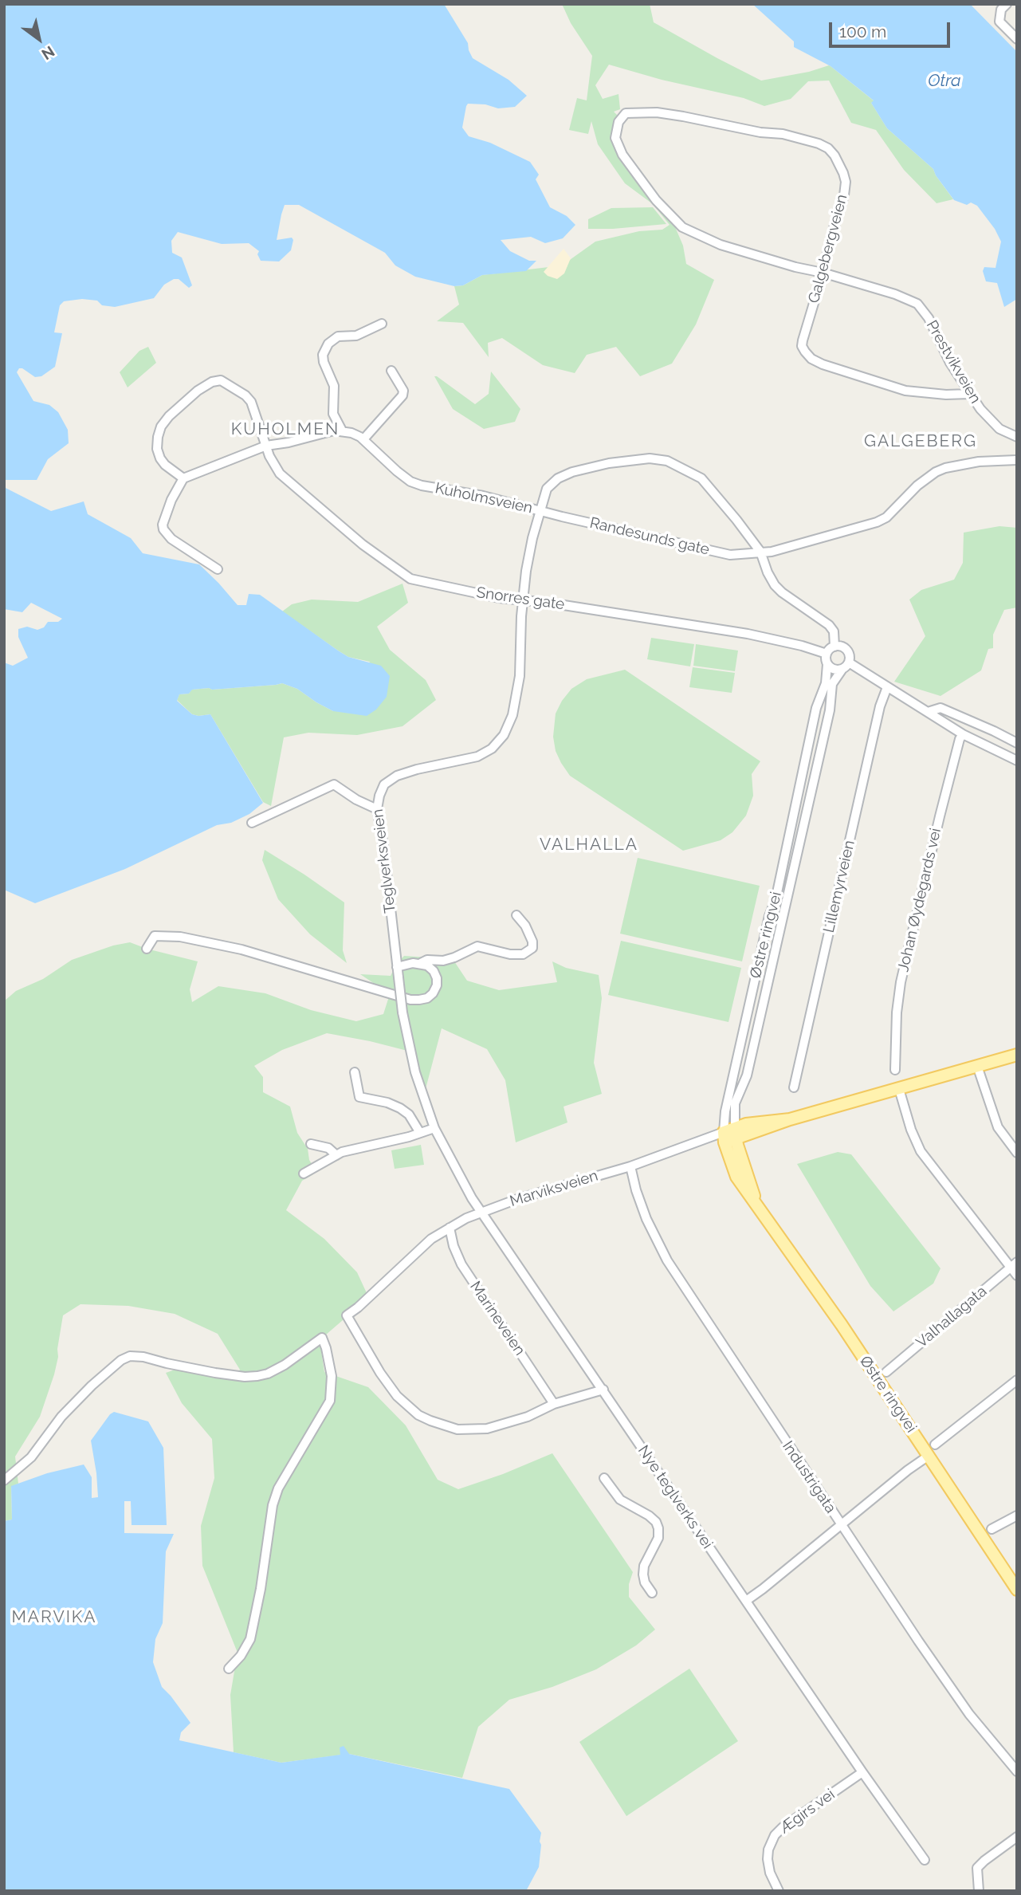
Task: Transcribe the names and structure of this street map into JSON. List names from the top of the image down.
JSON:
{
  "streets": {
    "main road": ["Østre ringvei", "Marviksveien"],
    "street": [
      "Galgebergveien",
      "Prestvikveien",
      "Kuholmsveien",
      "Randesunds gate",
      "Snorres gate",
      "Teglverksveien",
      "Lillemyrveien",
      "Johan Øydegards vei",
      "Valhallagata",
      "Marineveien",
      "Industrigata",
      "Nye teglverks vei",
      "Ægirs vei"
    ]
  },
  "crossings": [
    ["Galgebergveien", "Prestvikveien"],
    ["Kuholmsveien", "Randesunds gate"],
    ["Kuholmsveien", "Snorres gate"],
    ["Kuholmsveien", "Teglverksveien"],
    ["Kuholmsveien", "Østre ringvei"],
    ["Randesunds gate", "Teglverksveien"],
    ["Snorres gate", "Teglverksveien"],
    ["Snorres gate", "Østre ringvei"],
    ["Teglverksveien", "Nye teglverks vei"],
    ["Østre ringvei", "Marviksveien"],
    ["Marviksveien", "Marineveien"],
    ["Marviksveien", "Industrigata"],
    ["Marviksveien", "Nye teglverks vei"],
    ["Nye teglverks vei", "Ægirs vei"]
  ],
  "districts": [
    "KUHOLMEN",
    "GALGEBERG",
    "VALHALLA",
    "MARVIKA"
  ],
  "water": ["Otra"],
  "scale_bar": "100 m",
  "north": "bottom right"
}
